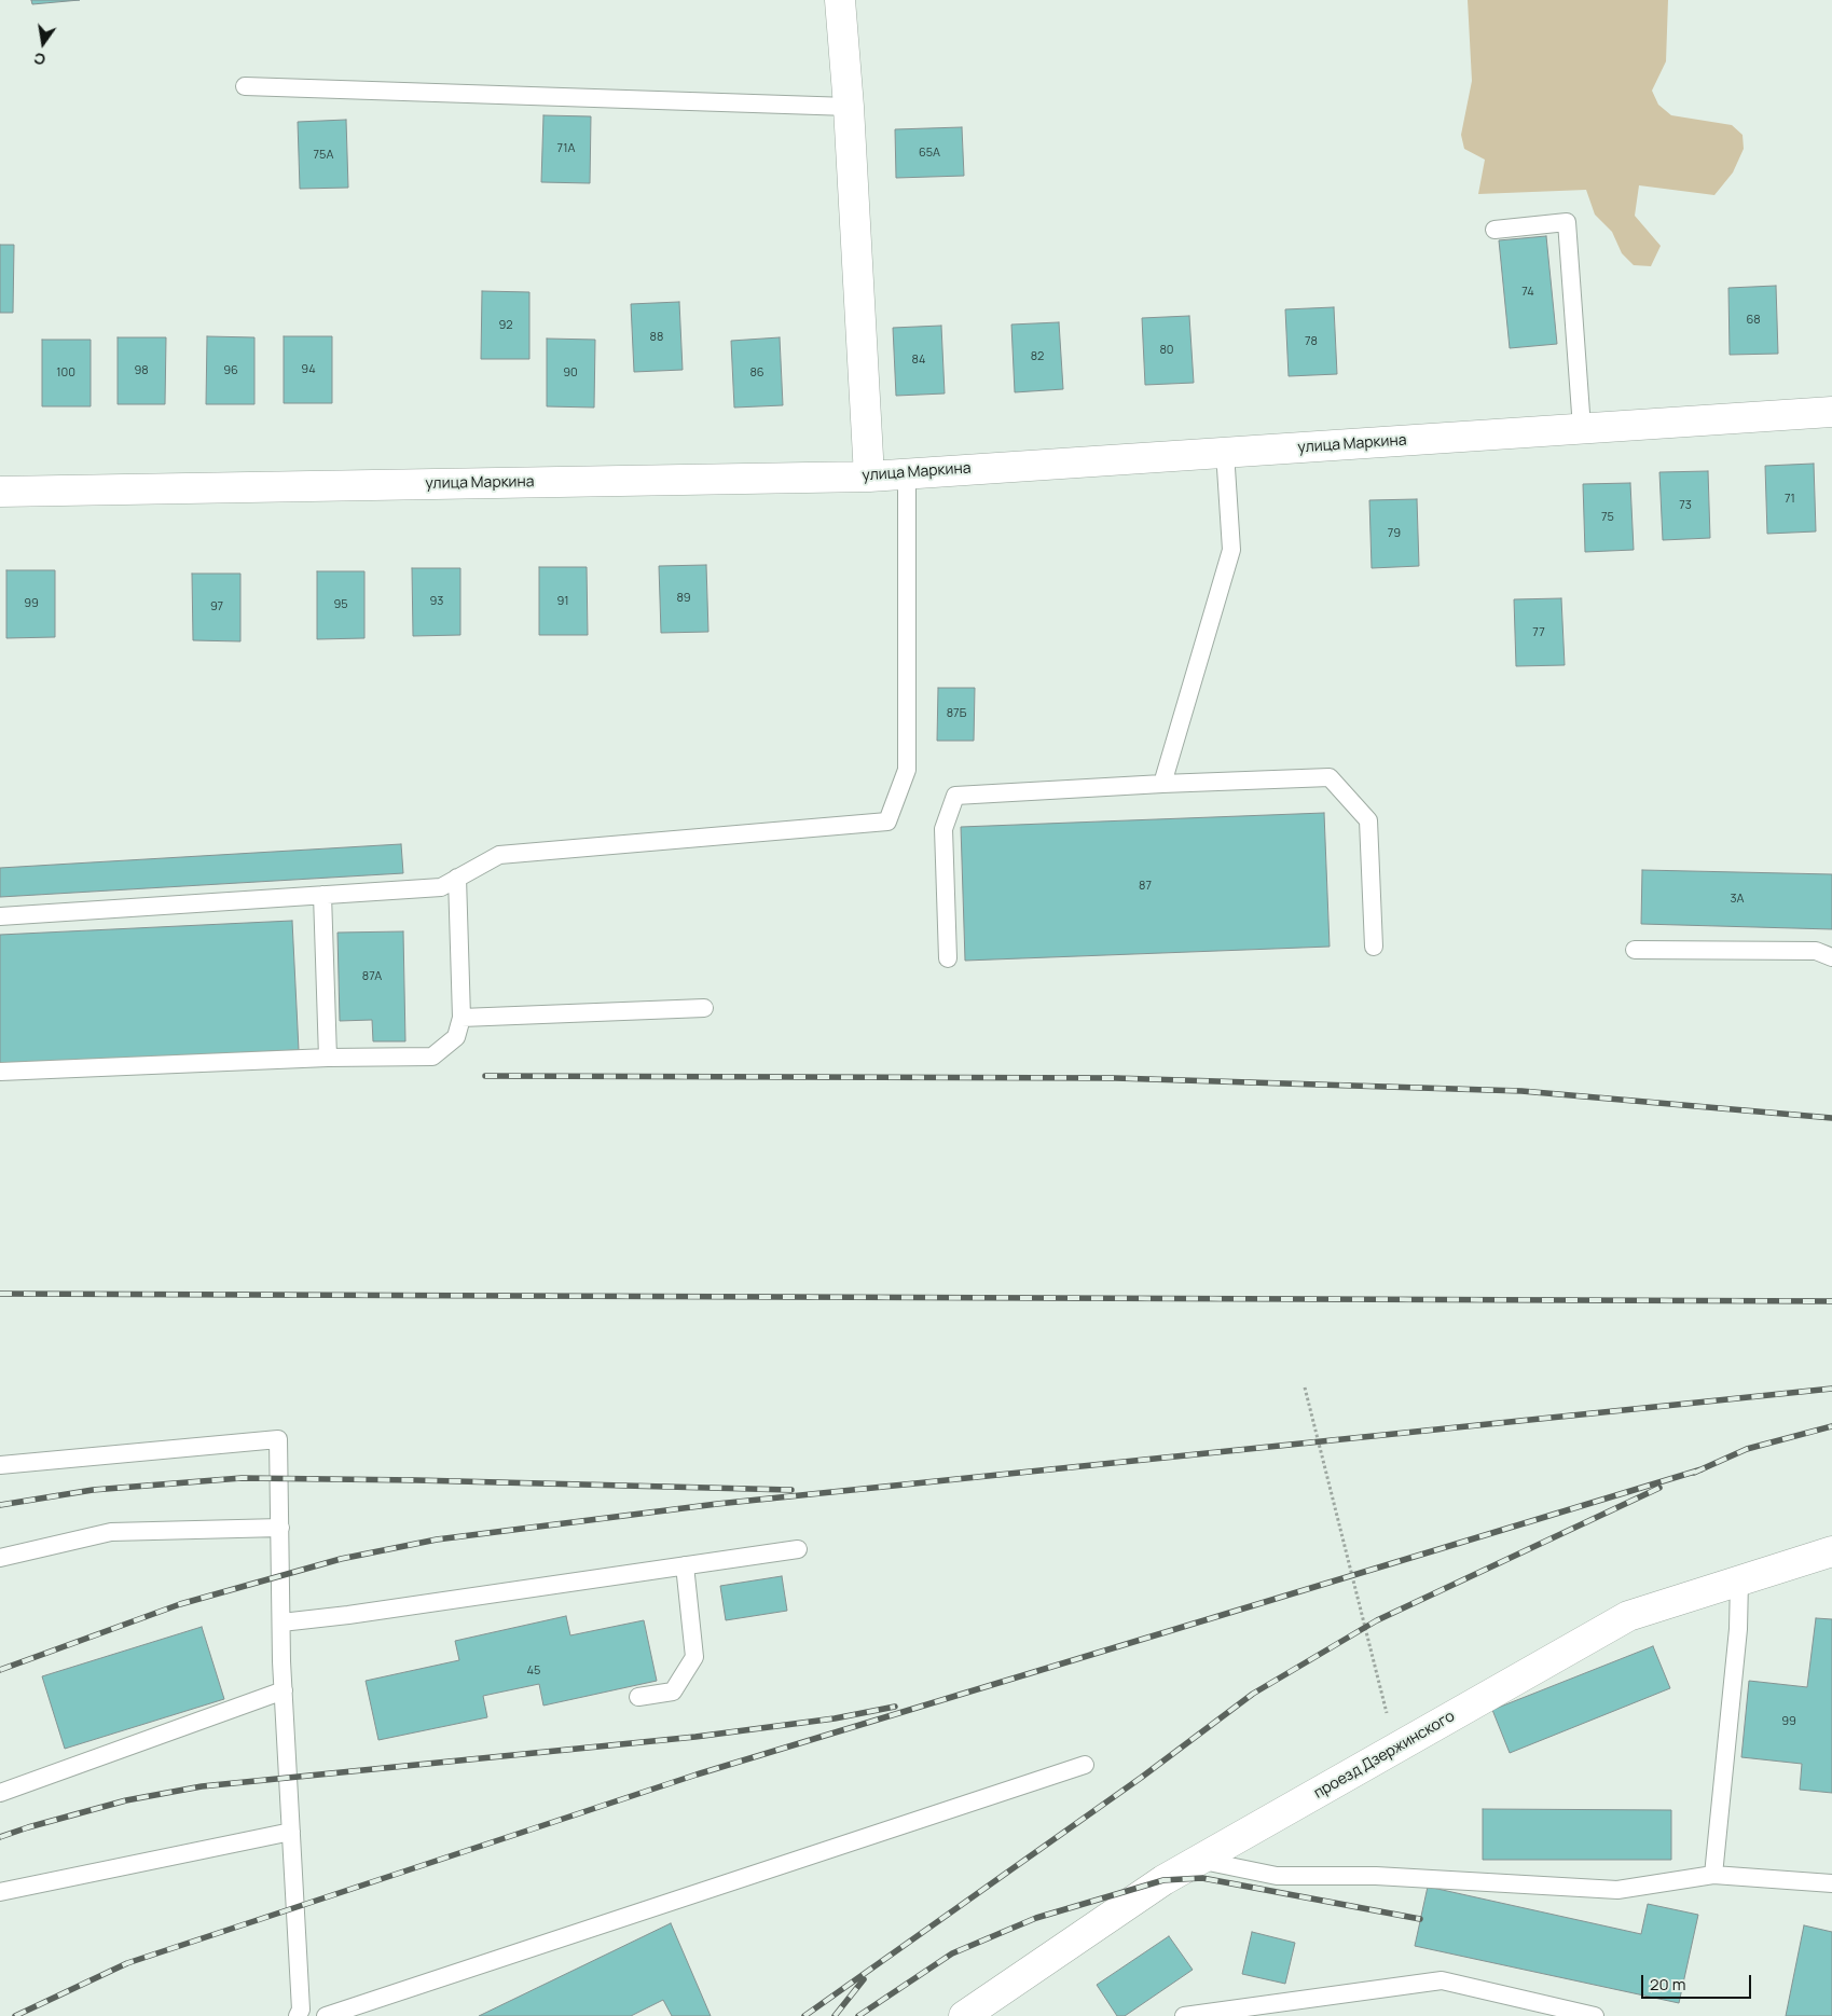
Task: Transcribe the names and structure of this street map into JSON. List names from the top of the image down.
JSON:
{
  "streets": {
    "street": ["улица Маркина", "проезд Дзержинского"]
  },
  "house_numbers": [
    "71А",
    "65А",
    "75А",
    "74",
    "68",
    "92",
    "88",
    "78",
    "80",
    "82",
    "84",
    "94",
    "98",
    "96",
    "100",
    "90",
    "86",
    "71",
    "73",
    "75",
    "79",
    "89",
    "93",
    "91",
    "99",
    "95",
    "97",
    "77",
    "87Б",
    "87",
    "3А",
    "87А",
    "45",
    "99"
  ],
  "scale_bar": "20 m",
  "north": "bottom"
}
